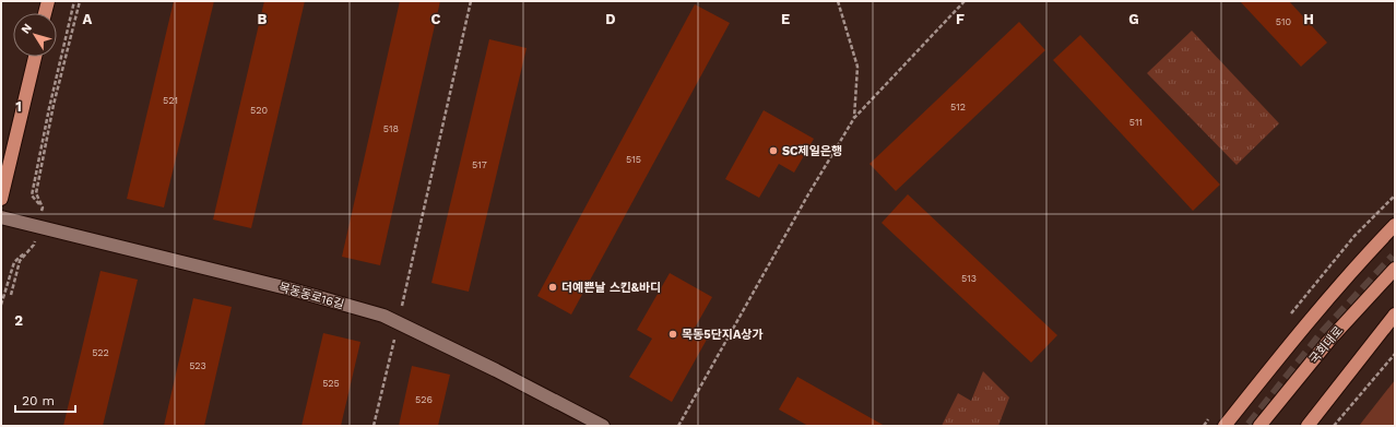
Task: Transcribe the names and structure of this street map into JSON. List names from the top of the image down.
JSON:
{
  "streets": {
    "main road": ["국회대로"],
    "street": ["목동동로16길"]
  },
  "places": ["SC제일은행", "더예쁜날 스킨&바디", "목동5단지A상가"],
  "house_numbers": [
    "510",
    "521",
    "512",
    "520",
    "511",
    "518",
    "515",
    "517",
    "513",
    "522",
    "523",
    "525",
    "526"
  ],
  "scale_bar": "20 m",
  "north": "top left",
  "grid": {
    "columns": [
      "A",
      "B",
      "C",
      "D",
      "E",
      "F",
      "G",
      "H"
    ],
    "rows": ["1", "2"]
  }
}
